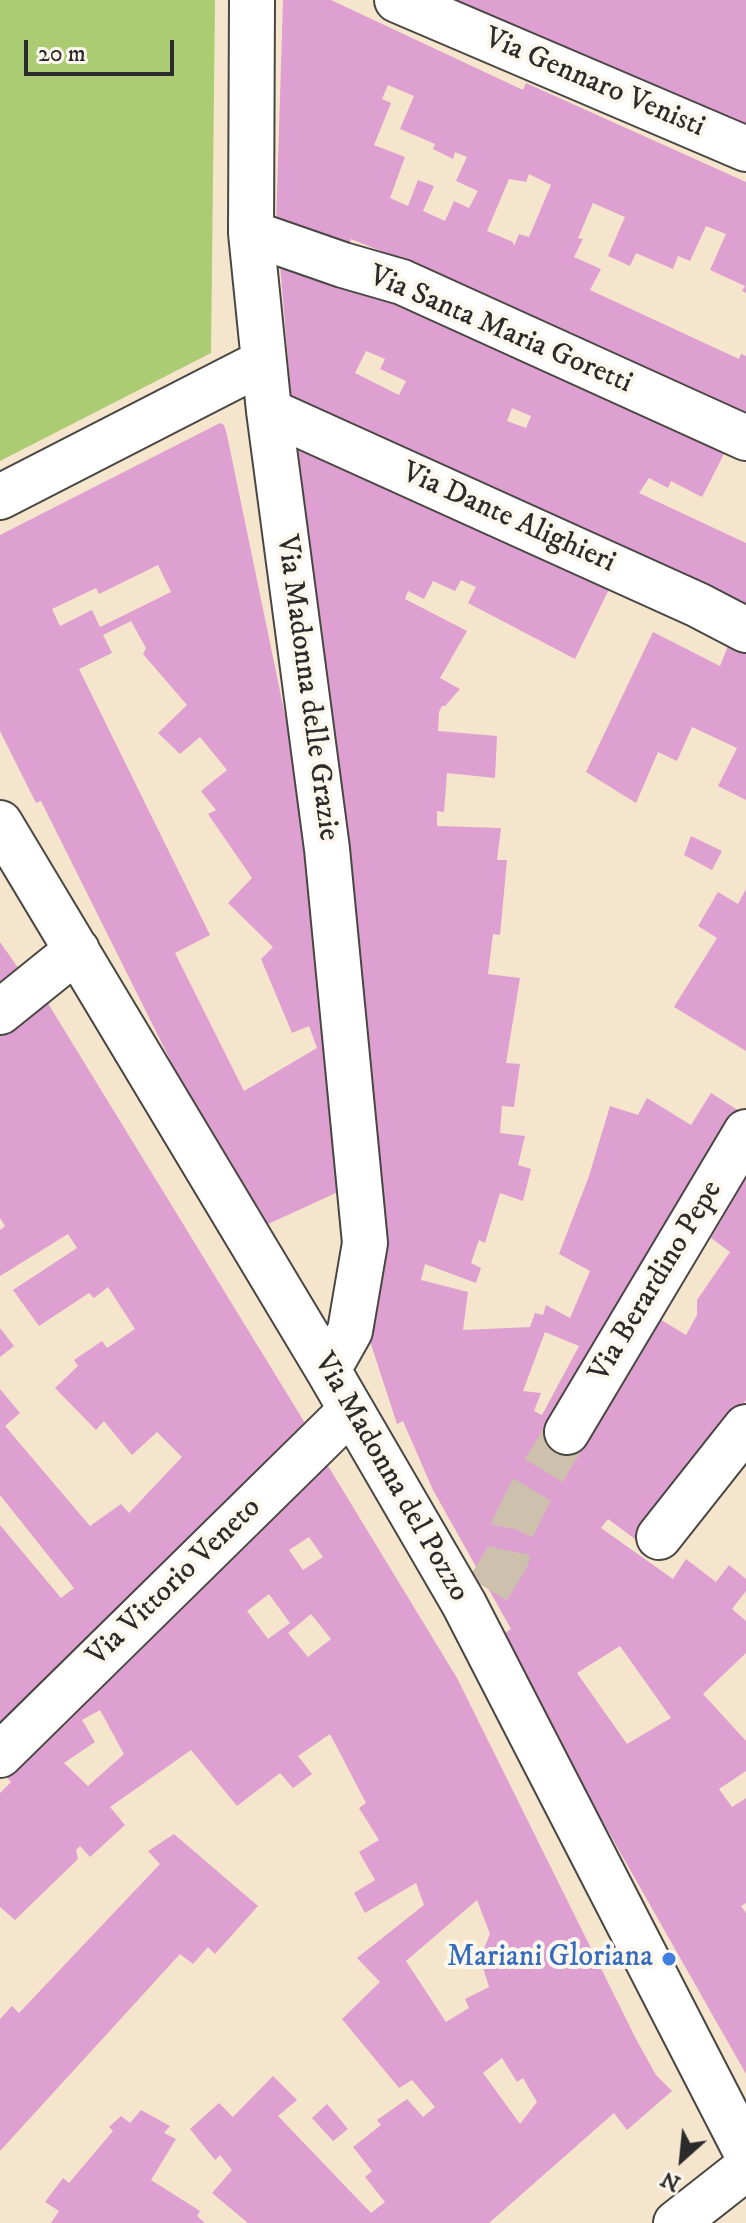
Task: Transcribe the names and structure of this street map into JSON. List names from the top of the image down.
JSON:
{
  "streets": {
    "street": [
      "Via Gennaro Venisti",
      "Via Santa Maria Goretti",
      "Via Dante Alighieri",
      "Via Madonna delle Grazie",
      "Via Berardino Pepe",
      "Via Madonna del Pozzo",
      "Via Vittorio Veneto"
    ]
  },
  "crossings": [
    ["Via Santa Maria Goretti", "Via Madonna delle Grazie"],
    ["Via Dante Alighieri", "Via Madonna delle Grazie"],
    ["Via Madonna delle Grazie", "Via Madonna del Pozzo"],
    ["Via Madonna del Pozzo", "Via Vittorio Veneto"]
  ],
  "places": ["Mariani Gloriana"],
  "scale_bar": "20 m",
  "north": "bottom left"
}
